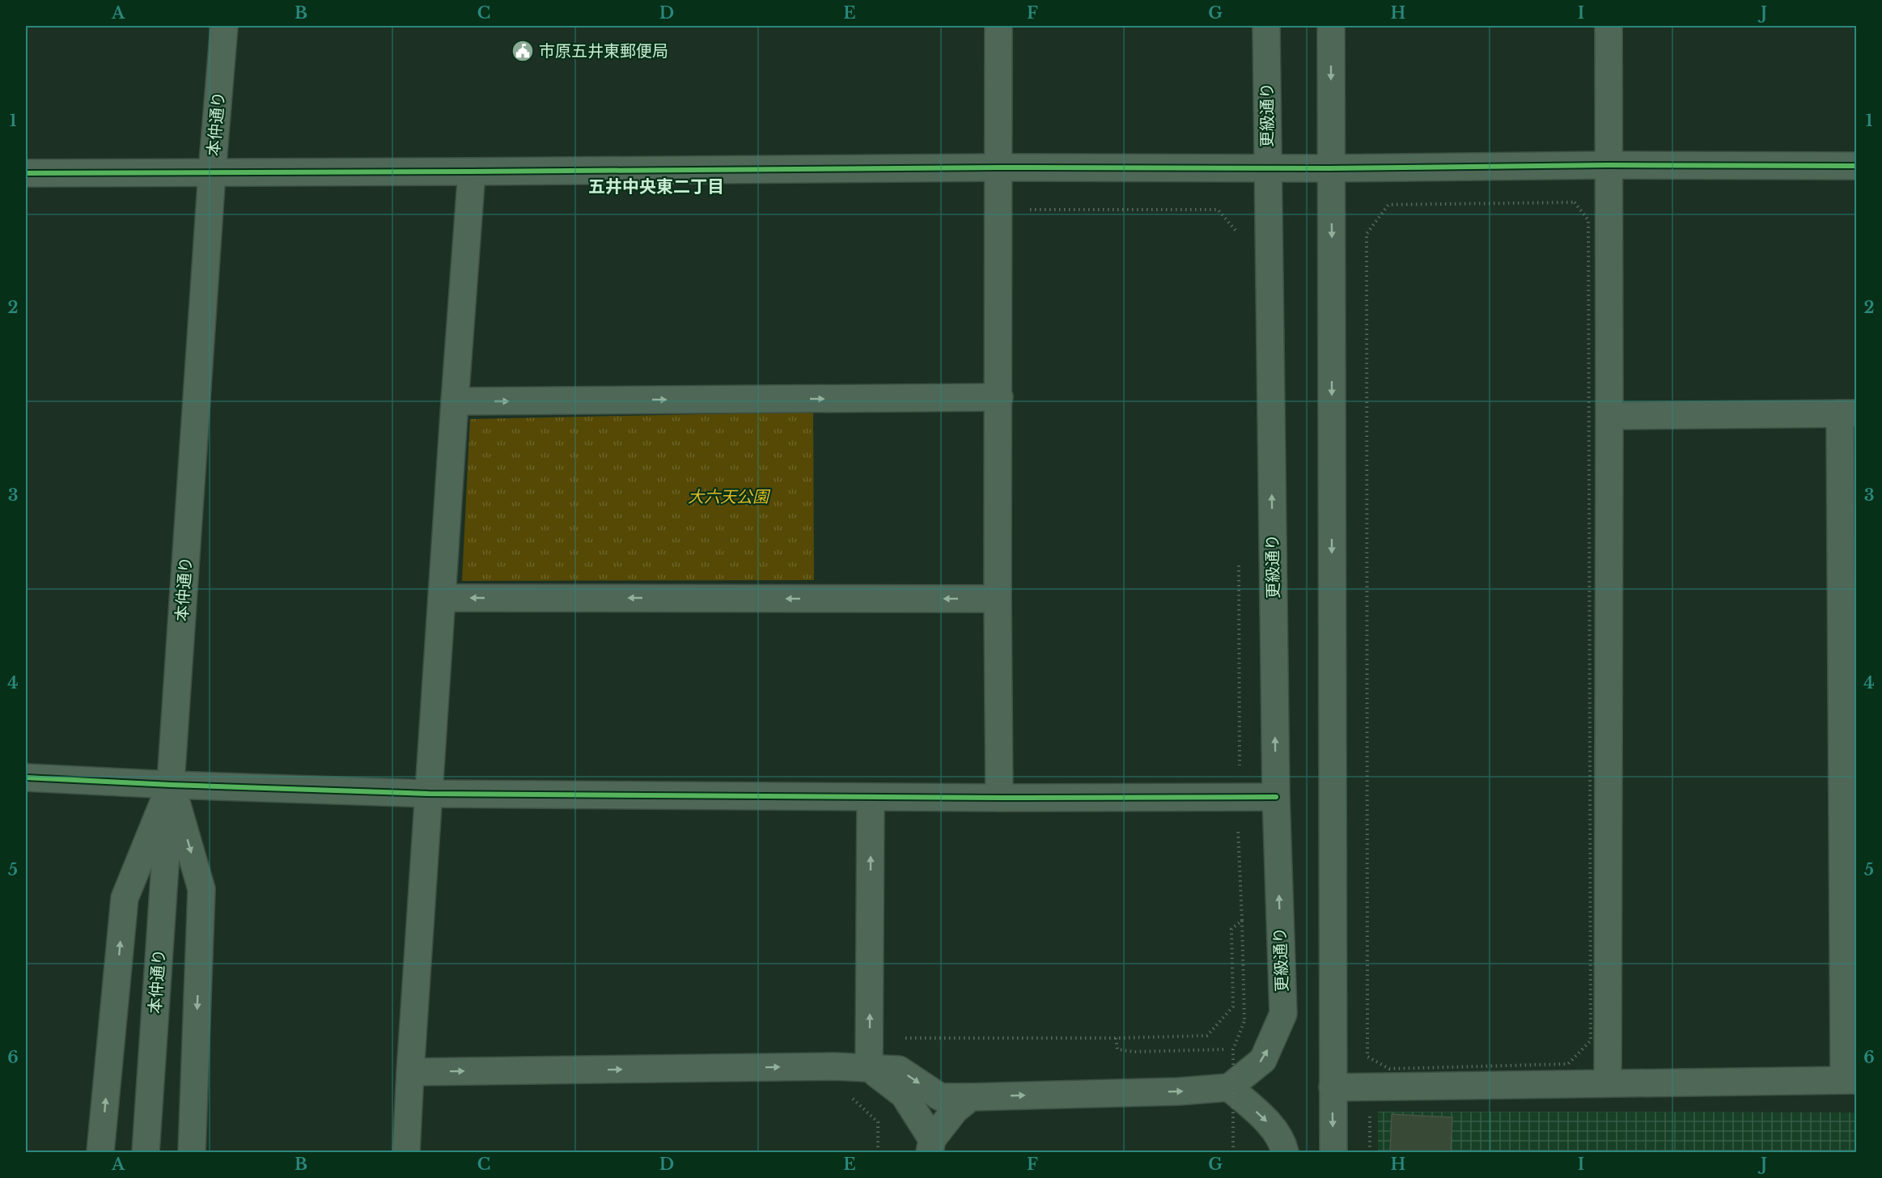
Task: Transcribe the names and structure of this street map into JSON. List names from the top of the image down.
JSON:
{
  "streets": {
    "street": ["更級通り", "本仲通り"]
  },
  "districts": ["五井中央東二丁目"],
  "parks": ["大六天公園"],
  "places": {
    "public building": ["市原五井東郵便局"]
  },
  "grid": {
    "columns": [
      "A",
      "B",
      "C",
      "D",
      "E",
      "F",
      "G",
      "H",
      "I",
      "J"
    ],
    "rows": [
      "1",
      "2",
      "3",
      "4",
      "5",
      "6"
    ]
  }
}
